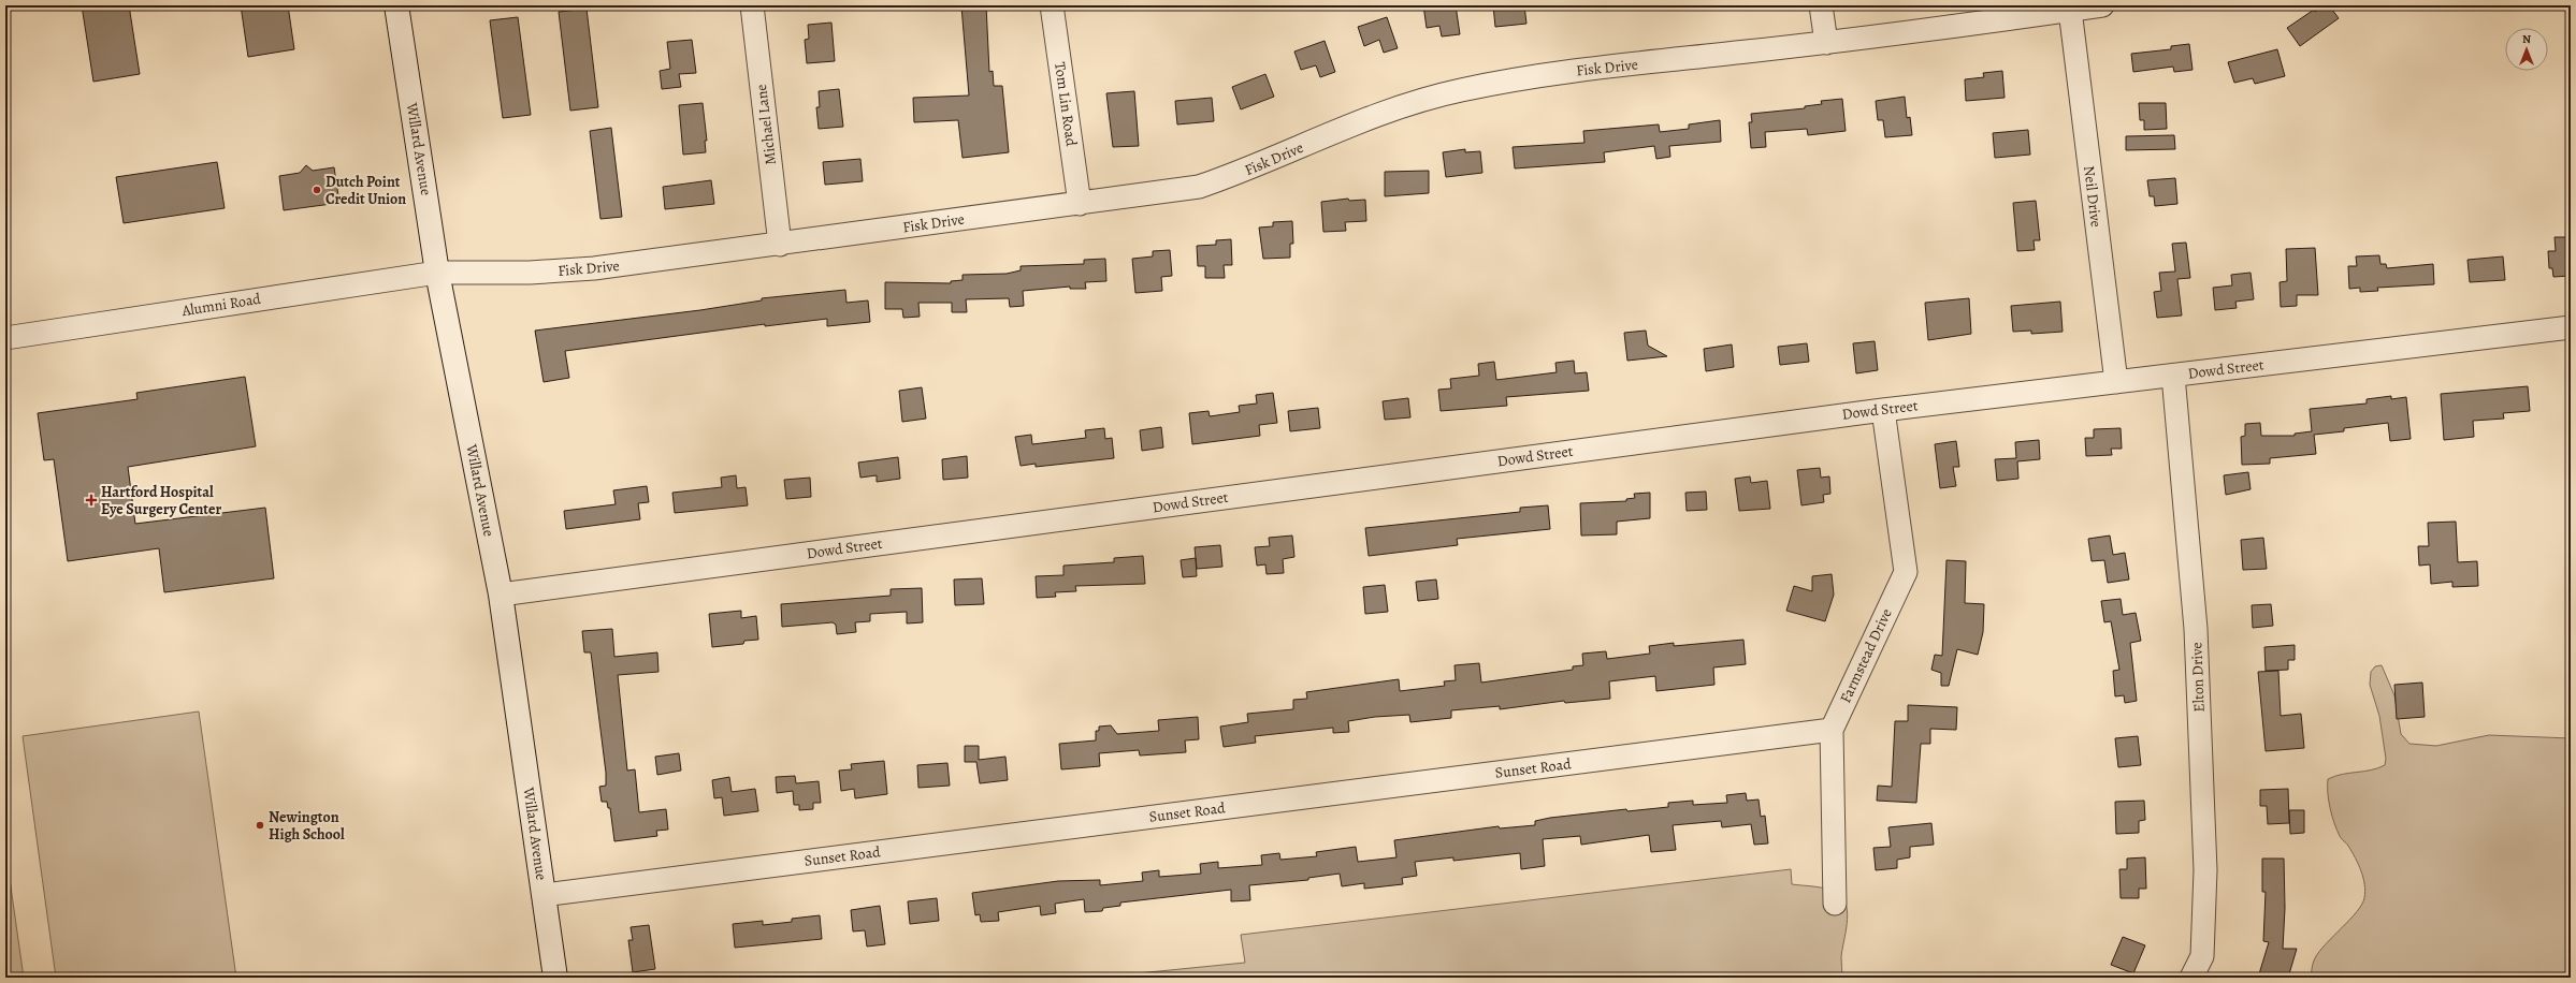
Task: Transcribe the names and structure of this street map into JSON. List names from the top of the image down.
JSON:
{
  "streets": {
    "main road": ["Willard Avenue"],
    "street": [
      "Fisk Drive",
      "Tom Lin Road",
      "Michael Lane",
      "Neil Drive",
      "Alumni Road",
      "Dowd Street",
      "Farmstead Drive",
      "Elton Drive",
      "Sunset Road"
    ]
  },
  "crossings": [
    ["Fisk Drive", "Tom Lin Road"],
    ["Fisk Drive", "Michael Lane"],
    ["Fisk Drive", "Willard Avenue"],
    ["Fisk Drive", "Neil Drive"],
    ["Fisk Drive", "Alumni Road"],
    ["Willard Avenue", "Alumni Road"],
    ["Willard Avenue", "Dowd Street"],
    ["Willard Avenue", "Sunset Road"],
    ["Neil Drive", "Dowd Street"],
    ["Dowd Street", "Farmstead Drive"],
    ["Dowd Street", "Elton Drive"],
    ["Farmstead Drive", "Sunset Road"]
  ],
  "places": {
    "other": ["Dutch Point Credit Union", "Newington High School"],
    "health": ["Hartford Hospital Eye Surgery Center"]
  },
  "north": "top"
}
